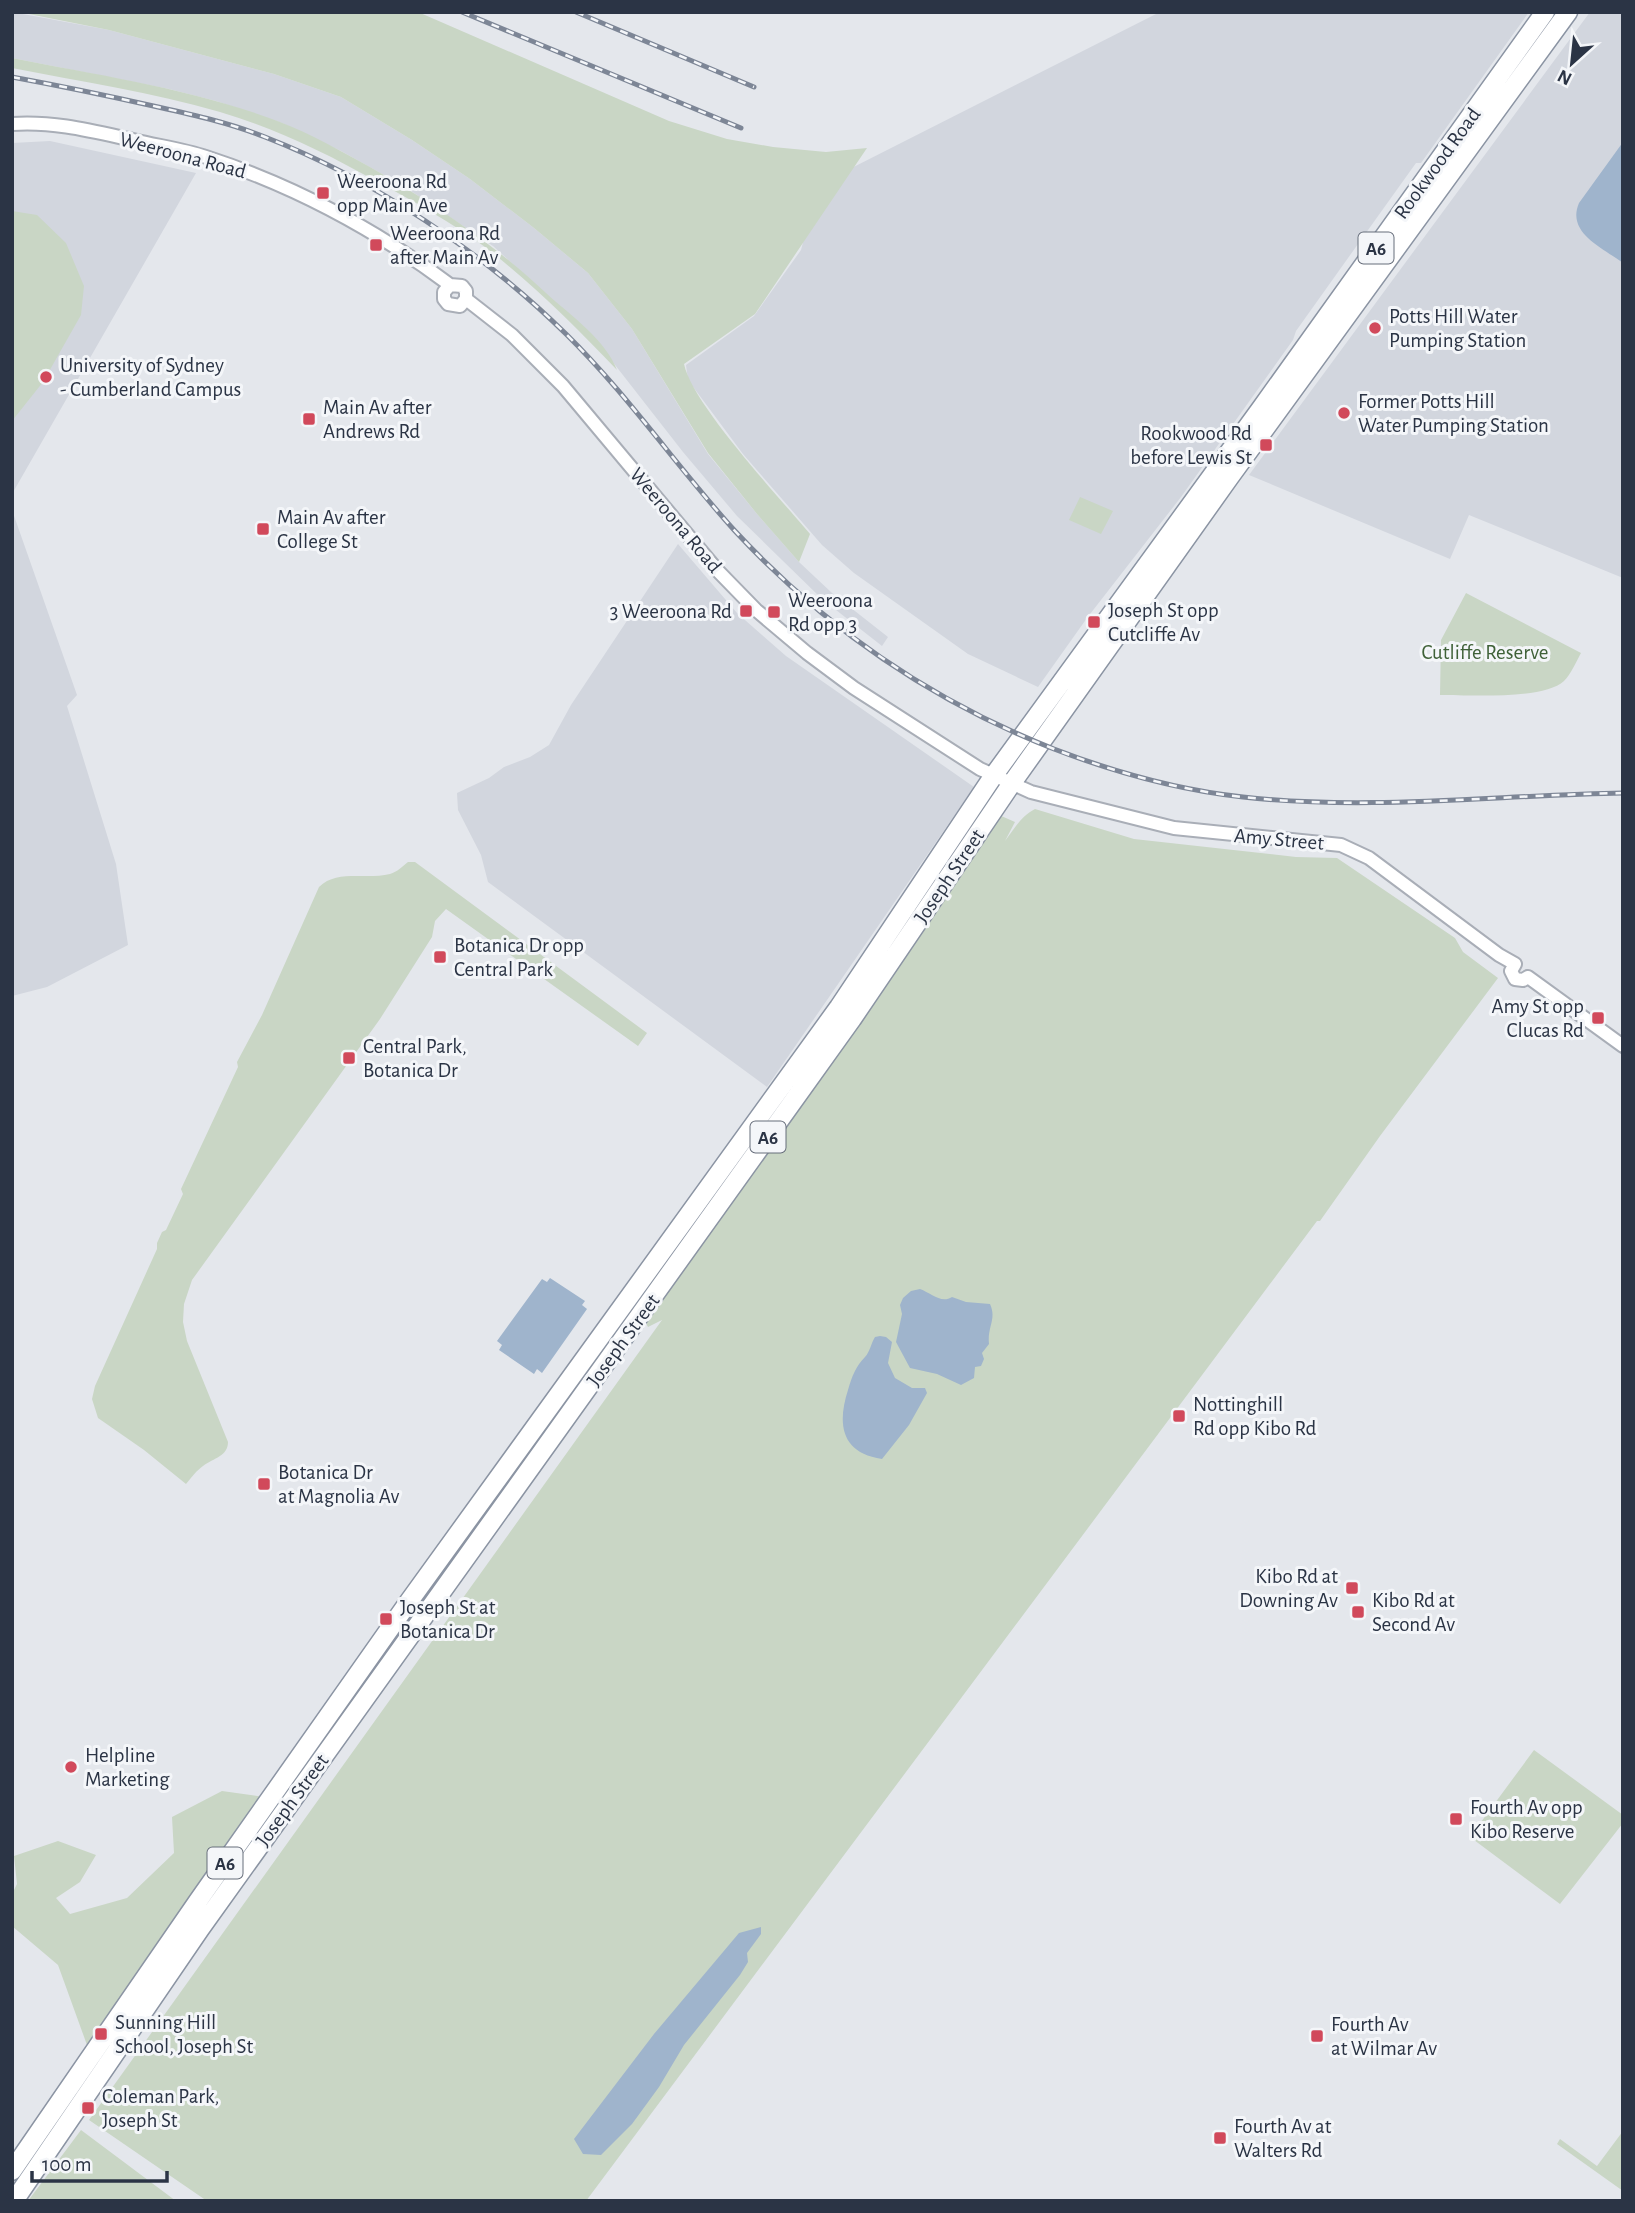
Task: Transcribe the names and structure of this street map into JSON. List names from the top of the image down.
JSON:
{
  "streets": {
    "highway": ["Rookwood Road", "A6", "Joseph Street"],
    "main road": ["Weeroona Road", "Amy Street"]
  },
  "crossings": [
    ["Weeroona Road", "Amy Street"],
    ["Weeroona Road", "Joseph Street"],
    ["Rookwood Road", "Joseph Street"],
    ["Amy Street", "Joseph Street"]
  ],
  "parks": ["Cutliffe Reserve"],
  "places": {
    "transit": [
      "Weeroona Rd opp Main Ave",
      "Weeroona Rd after Main Av",
      "Main Av after Andrews Rd",
      "Rookwood Rd before Lewis St",
      "Main Av after College St",
      "3 Weeroona Rd",
      "Weeroona Rd opp 3",
      "Joseph St opp Cutcliffe Av",
      "Botanica Dr opp Central Park",
      "Amy St opp Clucas Rd",
      "Central Park, Botanica Dr",
      "Nottinghill Rd opp Kibo Rd",
      "Botanica Dr at Magnolia Av",
      "Kibo Rd at Downing Av",
      "Kibo Rd at Second Av",
      "Joseph St at Botanica Dr",
      "Fourth Av opp Kibo Reserve",
      "Sunning Hill School, Joseph St",
      "Fourth Av at Wilmar Av",
      "Coleman Park, Joseph St",
      "Fourth Av at Walters Rd"
    ],
    "other": [
      "Potts Hill Water Pumping Station",
      "University of Sydney - Cumberland Campus",
      "Former Potts Hill Water Pumping Station",
      "Helpline Marketing"
    ]
  },
  "scale_bar": "100 m",
  "north": "bottom left"
}
